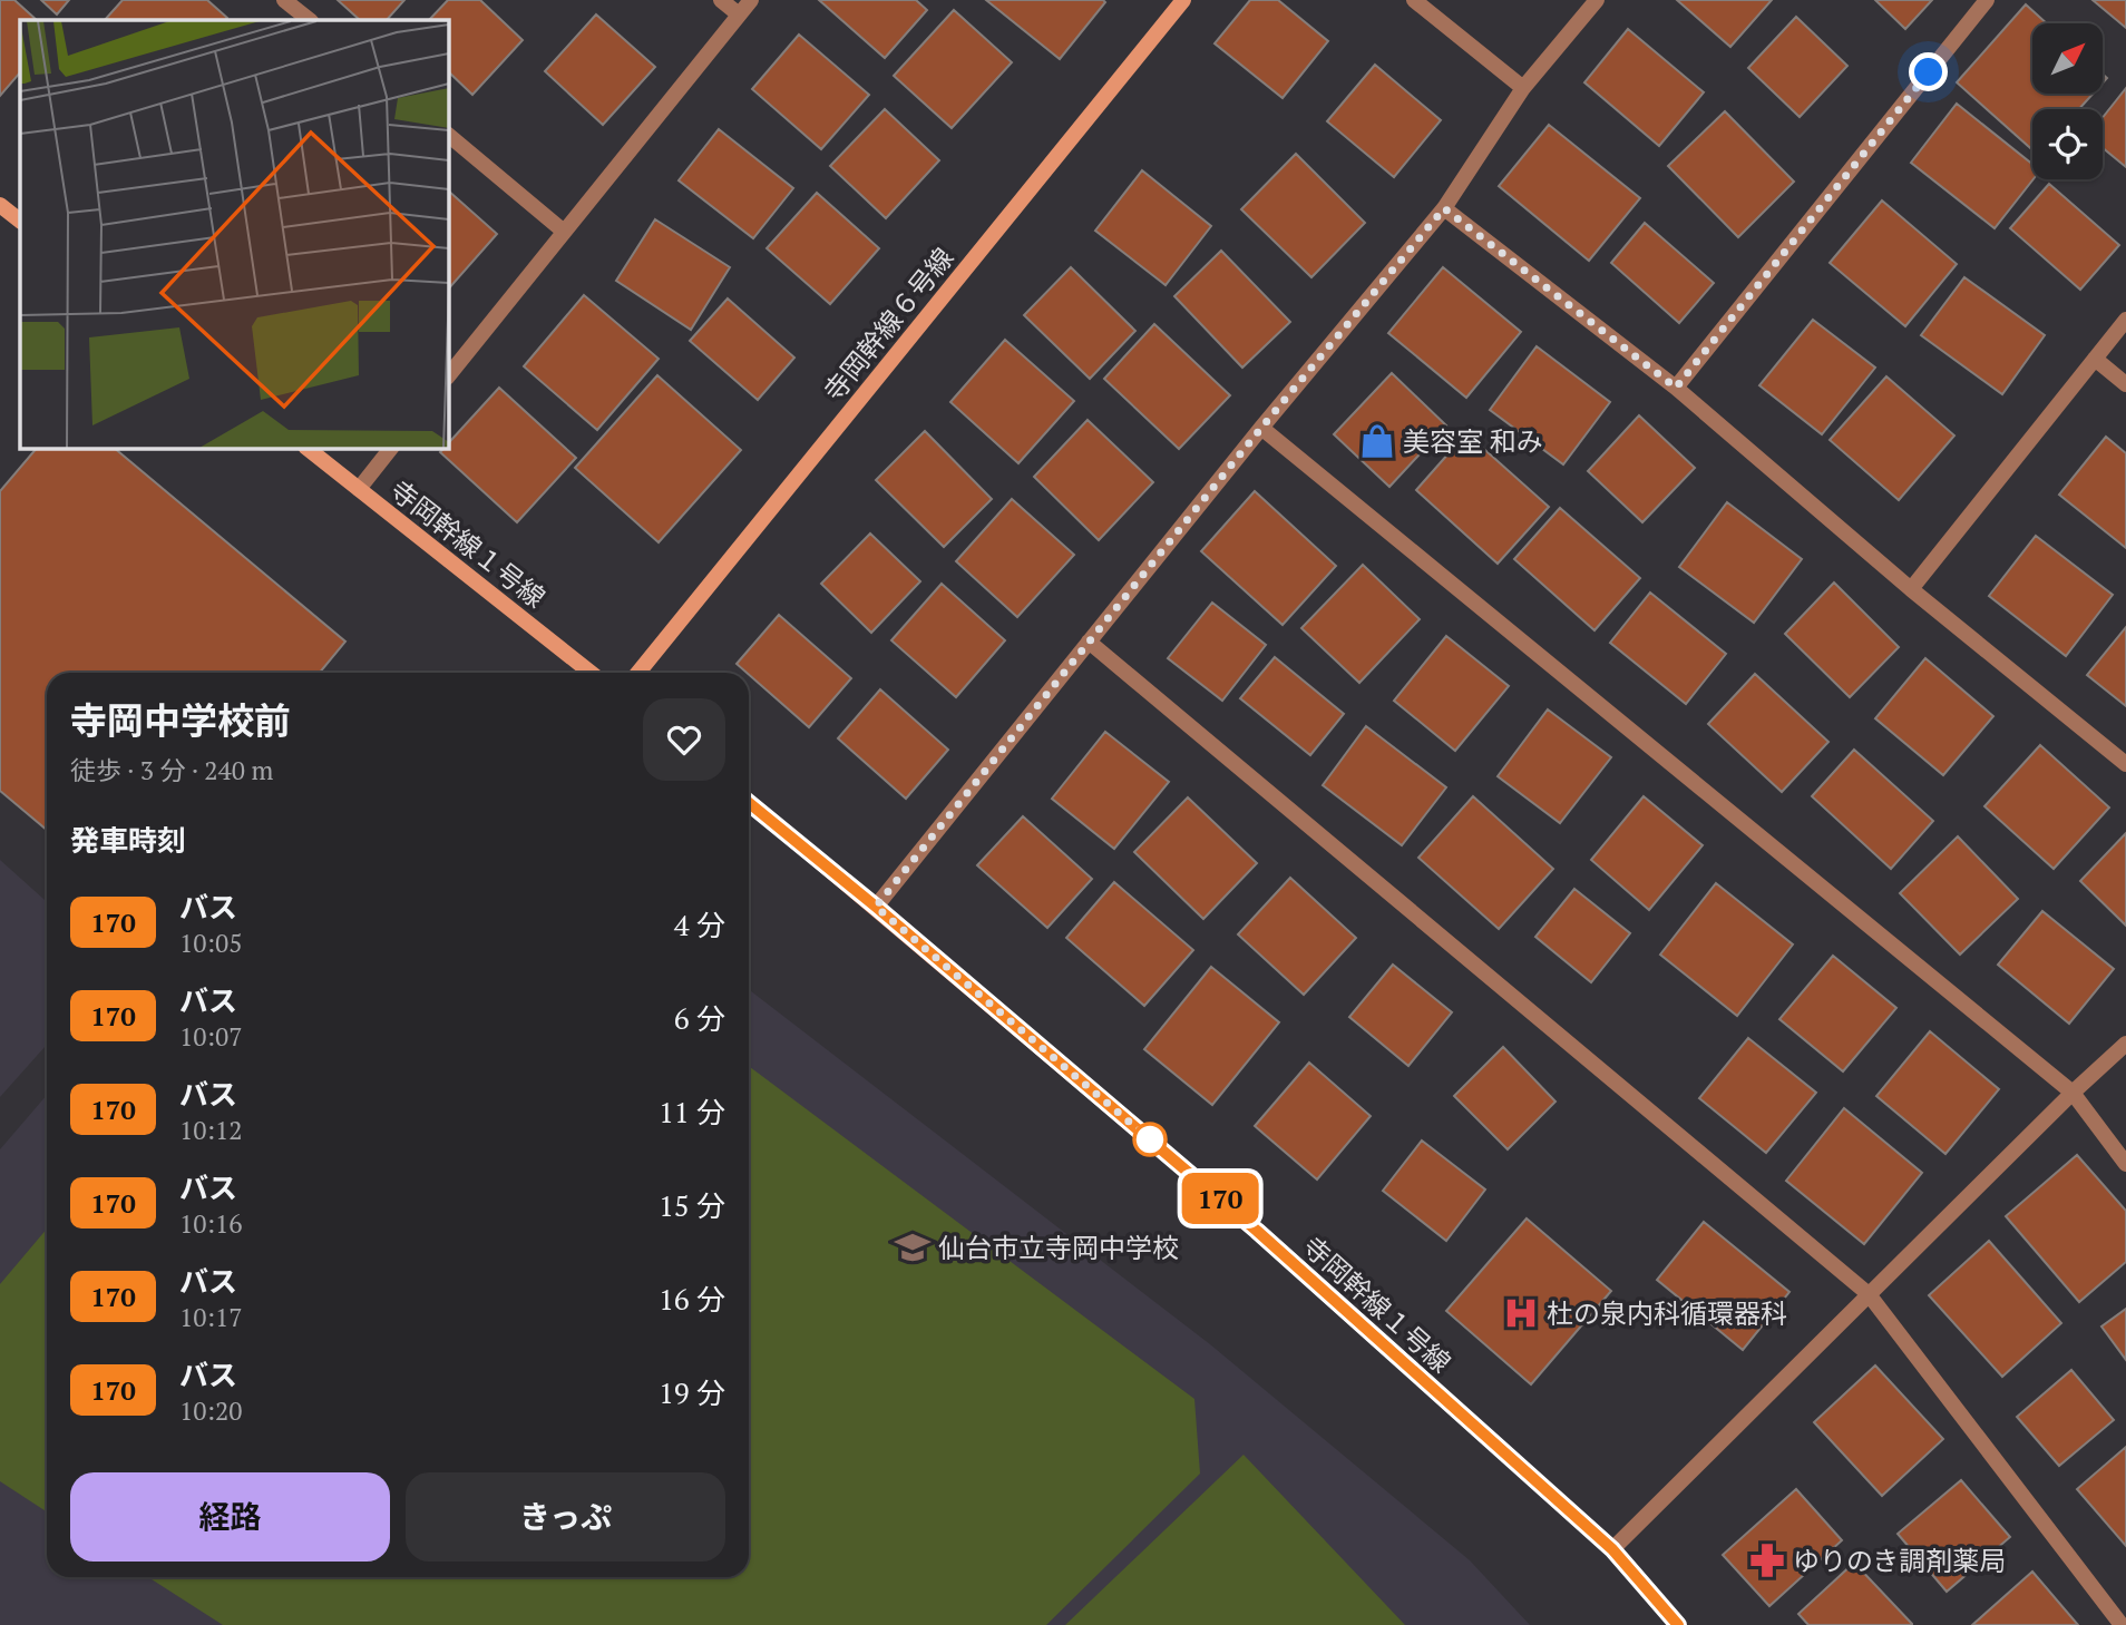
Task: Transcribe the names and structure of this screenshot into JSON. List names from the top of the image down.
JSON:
{
  "streets": {
    "street": ["寺岡幹線６号線", "寺岡幹線１号線"]
  },
  "places": {
    "shop": ["美容室 和み"],
    "school or university": ["仙台市立寺岡中学校"],
    "hospital": ["杜の泉内科循環器科"],
    "pharmacy": ["ゆりのき調剤薬局"]
  },
  "lines": ["bus line 170"],
  "north": "top right",
  "page": {
    "on_map": "170",
    "heading": [
      ["寺岡中学校前", "徒歩 · 3 分 · 240 m"],
      "発車時刻"
    ],
    "list": [
      {
        "mark": "170",
        "name": "バス",
        "note": "10:05",
        "value": "4 分"
      },
      {
        "mark": "170",
        "name": "バス",
        "note": "10:07",
        "value": "6 分"
      },
      {
        "mark": "170",
        "name": "バス",
        "note": "10:12",
        "value": "11 分"
      },
      {
        "mark": "170",
        "name": "バス",
        "note": "10:16",
        "value": "15 分"
      },
      {
        "mark": "170",
        "name": "バス",
        "note": "10:17",
        "value": "16 分"
      },
      {
        "mark": "170",
        "name": "バス",
        "note": "10:20",
        "value": "19 分"
      }
    ],
    "buttons": ["経路", "きっぷ"]
  }
}
